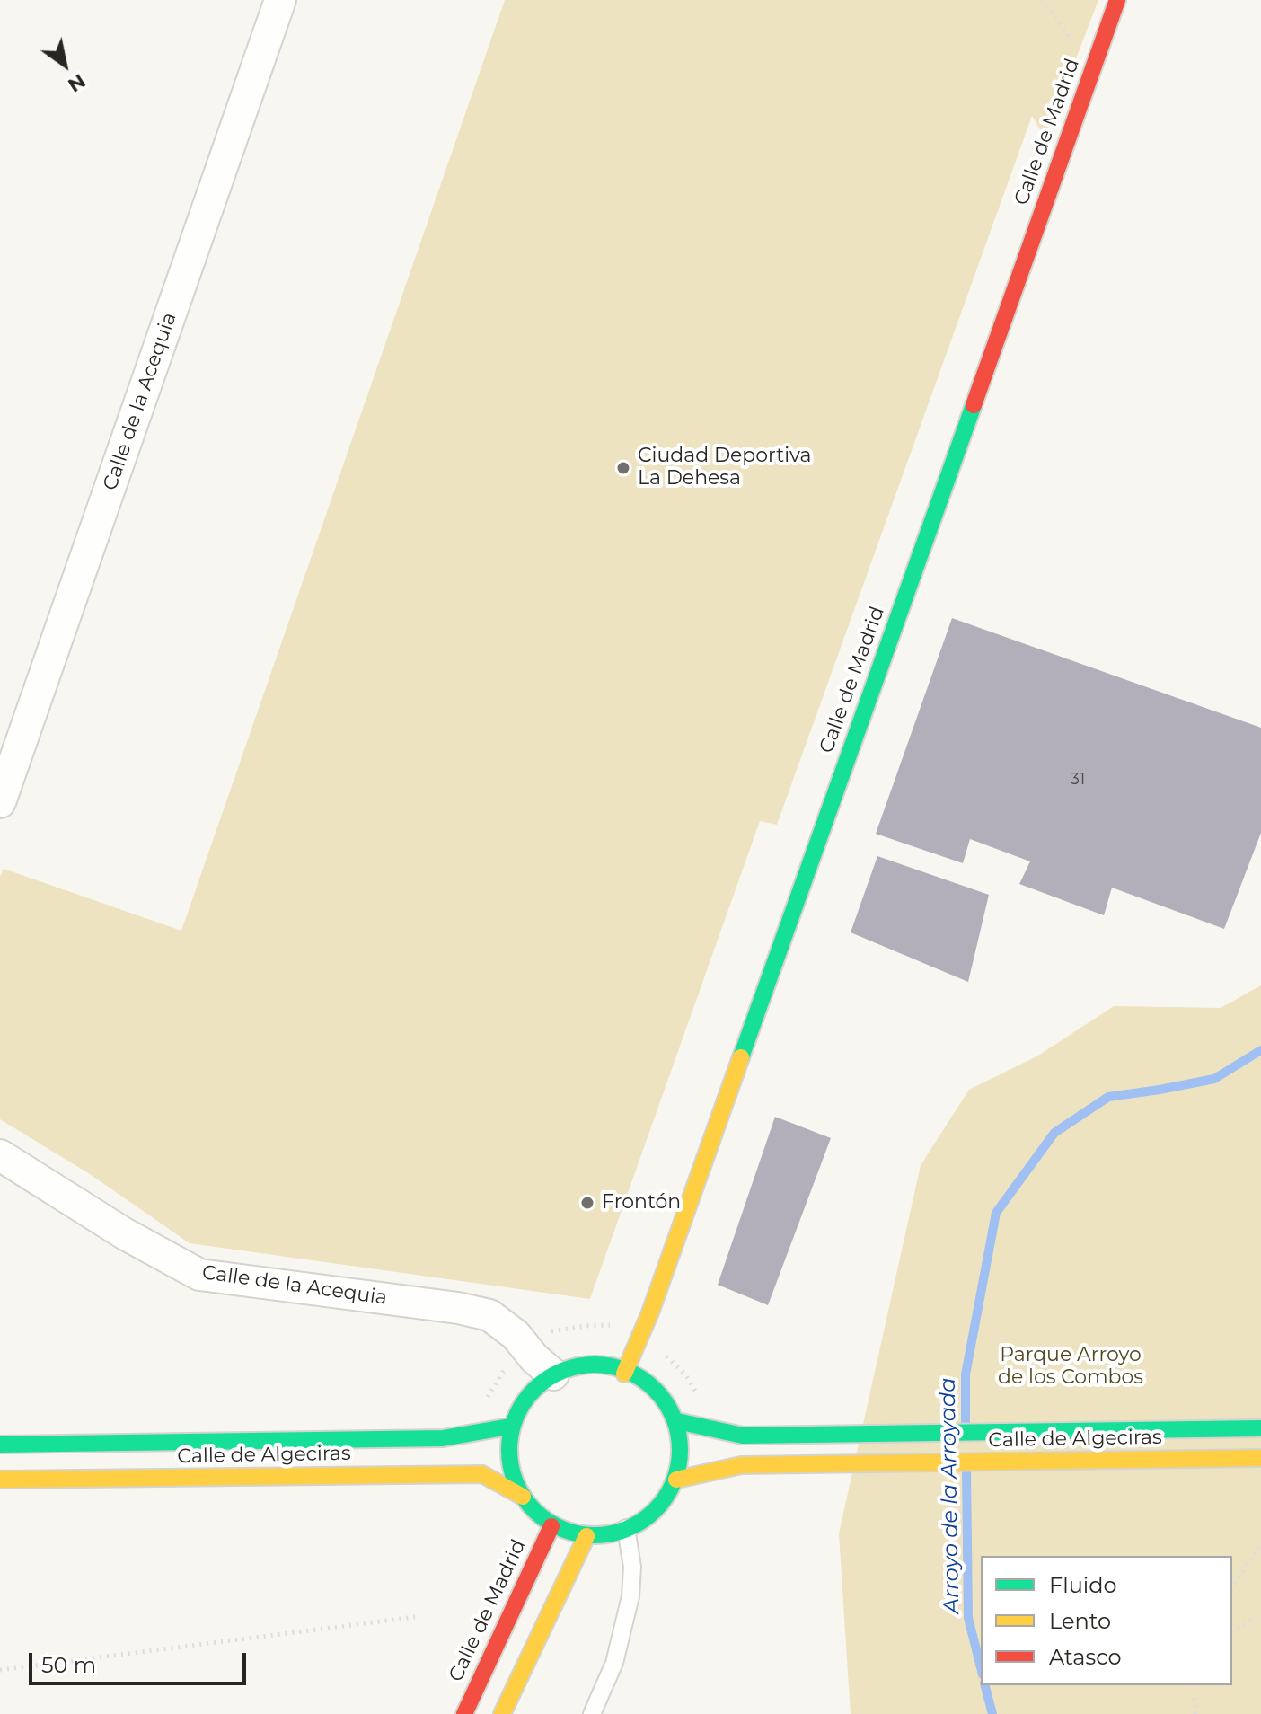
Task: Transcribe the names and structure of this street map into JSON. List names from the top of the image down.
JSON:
{
  "streets": {
    "street": ["Calle de Madrid", "Calle de la Acequia", "Calle de Algeciras"]
  },
  "crossings": [
    ["Calle de Madrid", "Calle de la Acequia"],
    ["Calle de Madrid", "Calle de Algeciras"],
    ["Calle de la Acequia", "Calle de Algeciras"]
  ],
  "water": ["Arroyo de la Arroyada"],
  "parks": ["Parque Arroyo de los Combos"],
  "places": ["Ciudad Deportiva La Dehesa", "Frontón"],
  "house_numbers": ["31"],
  "legend": ["Fluido", "Lento", "Atasco"],
  "scale_bar": "50 m",
  "north": "bottom right"
}
